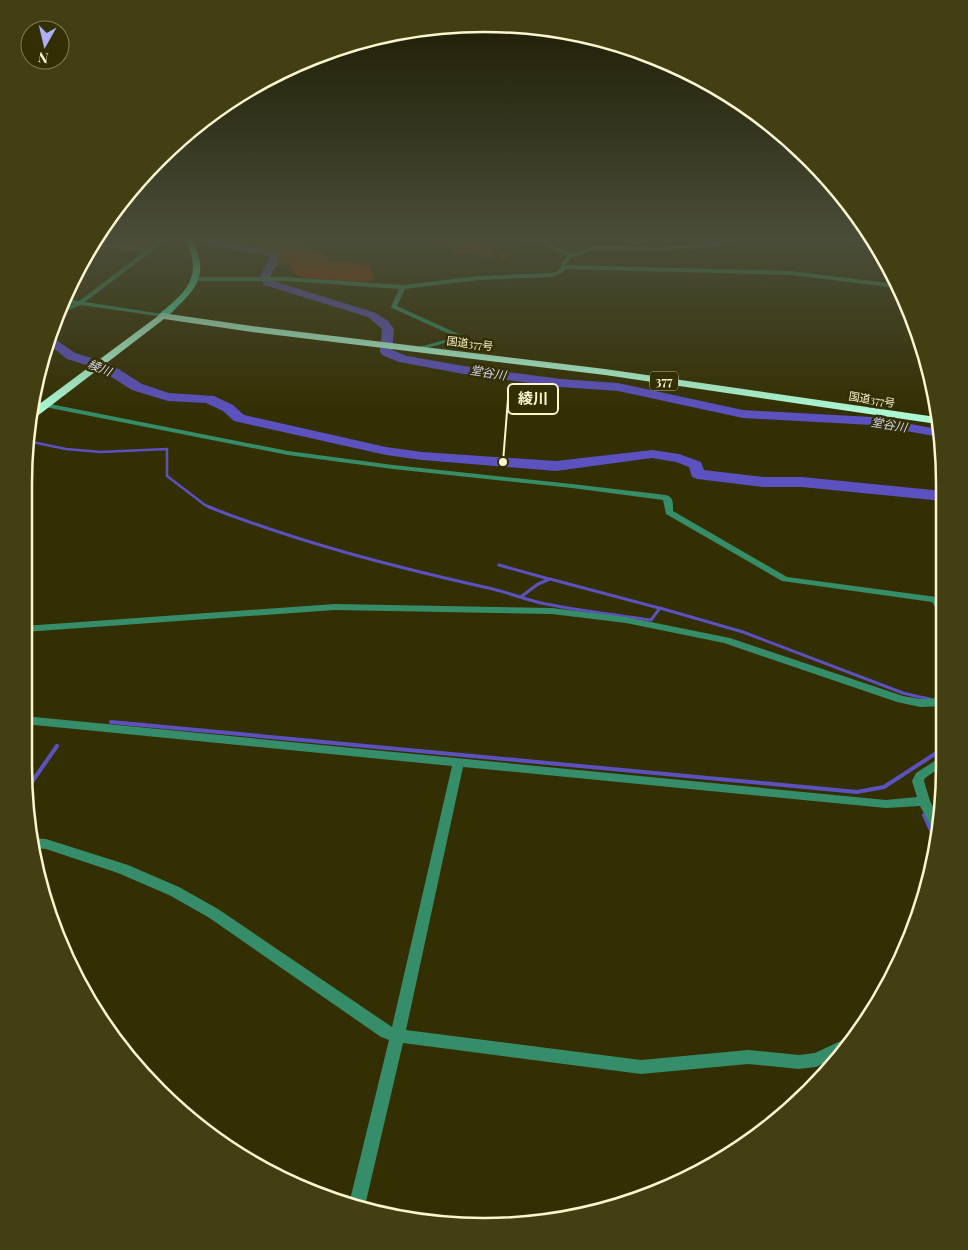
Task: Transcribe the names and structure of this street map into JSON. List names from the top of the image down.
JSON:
{
  "streets": {
    "highway": ["国道377号", "377"]
  },
  "water": ["綾川", "堂谷川"],
  "places": ["綾川"],
  "north": "bottom"
}
